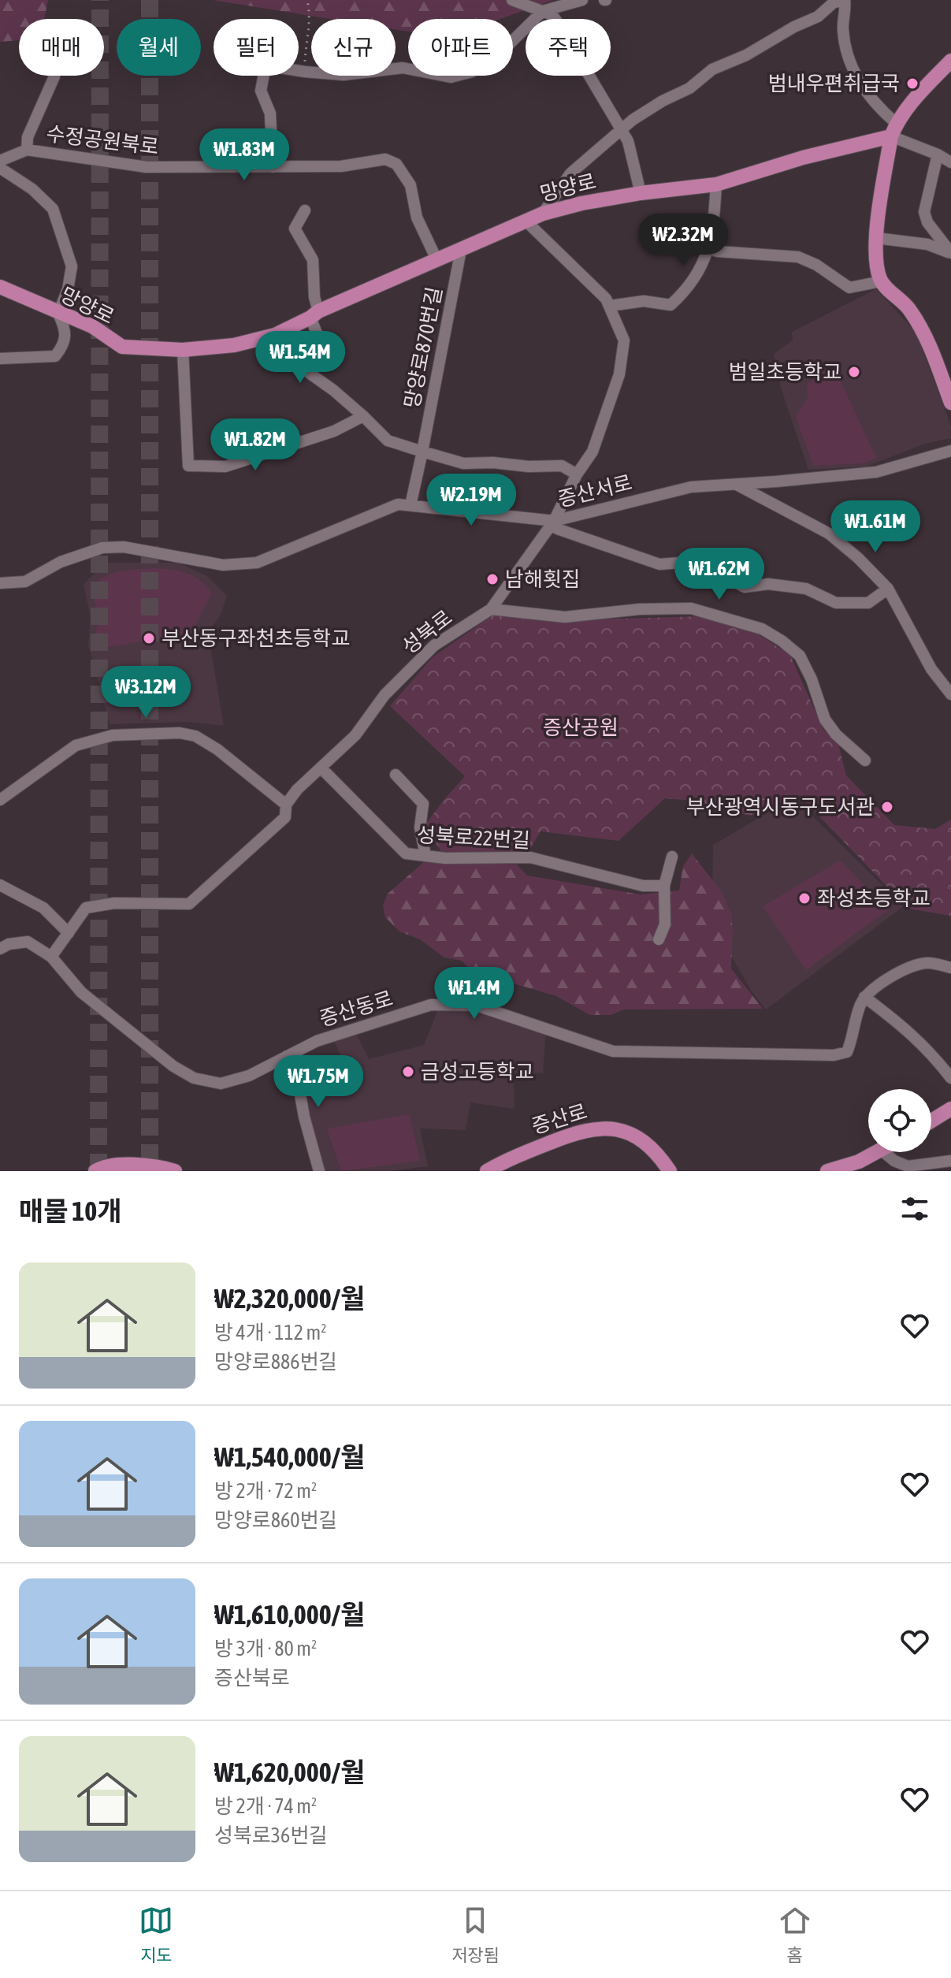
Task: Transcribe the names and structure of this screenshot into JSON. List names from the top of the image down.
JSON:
{
  "streets": {
    "main road": ["망양로", "증산로"],
    "street": [
      "수정공원북로",
      "망양로870번길",
      "증산서로",
      "성북로",
      "성북로22번길",
      "증산동로"
    ]
  },
  "crossings": [
    ["수정공원북로", "망양로"],
    ["망양로", "망양로870번길"],
    ["망양로", "성북로"],
    ["망양로870번길", "증산서로"],
    ["증산서로", "성북로"],
    ["성북로", "성북로22번길"],
    ["성북로", "증산동로"]
  ],
  "parks": ["증산공원"],
  "places": [
    "범내우편취급국",
    "범일초등학교",
    "남해횟집",
    "부산동구좌천초등학교",
    "부산광역시동구도서관",
    "좌성초등학교",
    "금성고등학교"
  ],
  "page": {
    "chip": [
      "매매",
      "월세",
      "필터",
      "신규",
      "아파트",
      "주택"
    ],
    "price": [
      "₩1.83M",
      "₩2.32M",
      "₩1.54M",
      "₩1.82M",
      "₩2.19M",
      "₩1.61M",
      "₩1.62M",
      "₩3.12M",
      "₩1.4M",
      "₩1.75M"
    ],
    "heading": "매물 10개",
    "list": [
      {
        "name": "₩2,320,000/월",
        "note": "방 4개 · 112 m² · 망양로886번길"
      },
      {
        "name": "₩1,540,000/월",
        "note": "방 2개 · 72 m² · 망양로860번길"
      },
      {
        "name": "₩1,610,000/월",
        "note": "방 3개 · 80 m² · 증산북로"
      },
      {
        "name": "₩1,620,000/월",
        "note": "방 2개 · 74 m² · 성북로36번길"
      }
    ],
    "tabs": ["지도", "저장됨", "홈"]
  }
}
